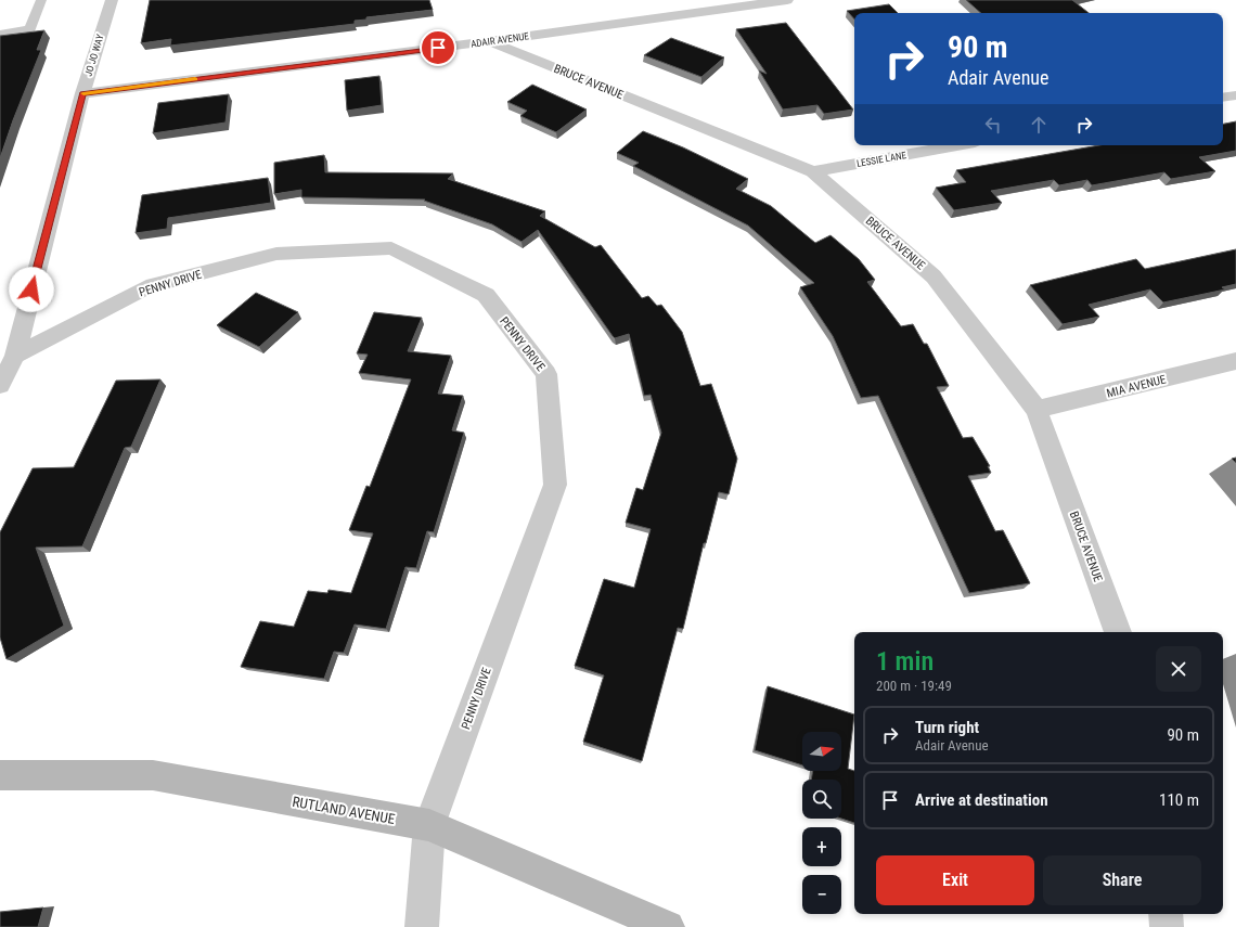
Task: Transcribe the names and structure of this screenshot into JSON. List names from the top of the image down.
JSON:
{
  "streets": {
    "street": [
      "ADAIR AVENUE",
      "JO JO WAY",
      "BRUCE AVENUE",
      "LESSIE LANE",
      "PENNY DRIVE",
      "MIA AVENUE",
      "RUTLAND AVENUE"
    ]
  },
  "crossings": [
    ["ADAIR AVENUE", "JO JO WAY"],
    ["ADAIR AVENUE", "BRUCE AVENUE"],
    ["JO JO WAY", "PENNY DRIVE"],
    ["BRUCE AVENUE", "LESSIE LANE"],
    ["BRUCE AVENUE", "MIA AVENUE"],
    ["PENNY DRIVE", "RUTLAND AVENUE"]
  ],
  "north": "right",
  "page": {
    "turn": ["90 m", "Adair Avenue"],
    "heading": ["1 min", "200 m · 19:49"],
    "list": [
      {
        "name": "Turn right",
        "note": "Adair Avenue",
        "value": "90 m"
      },
      {
        "name": "Arrive at destination",
        "value": "110 m"
      }
    ],
    "map_buttons": ["+", "−"],
    "buttons": ["Exit", "Share"]
  }
}
